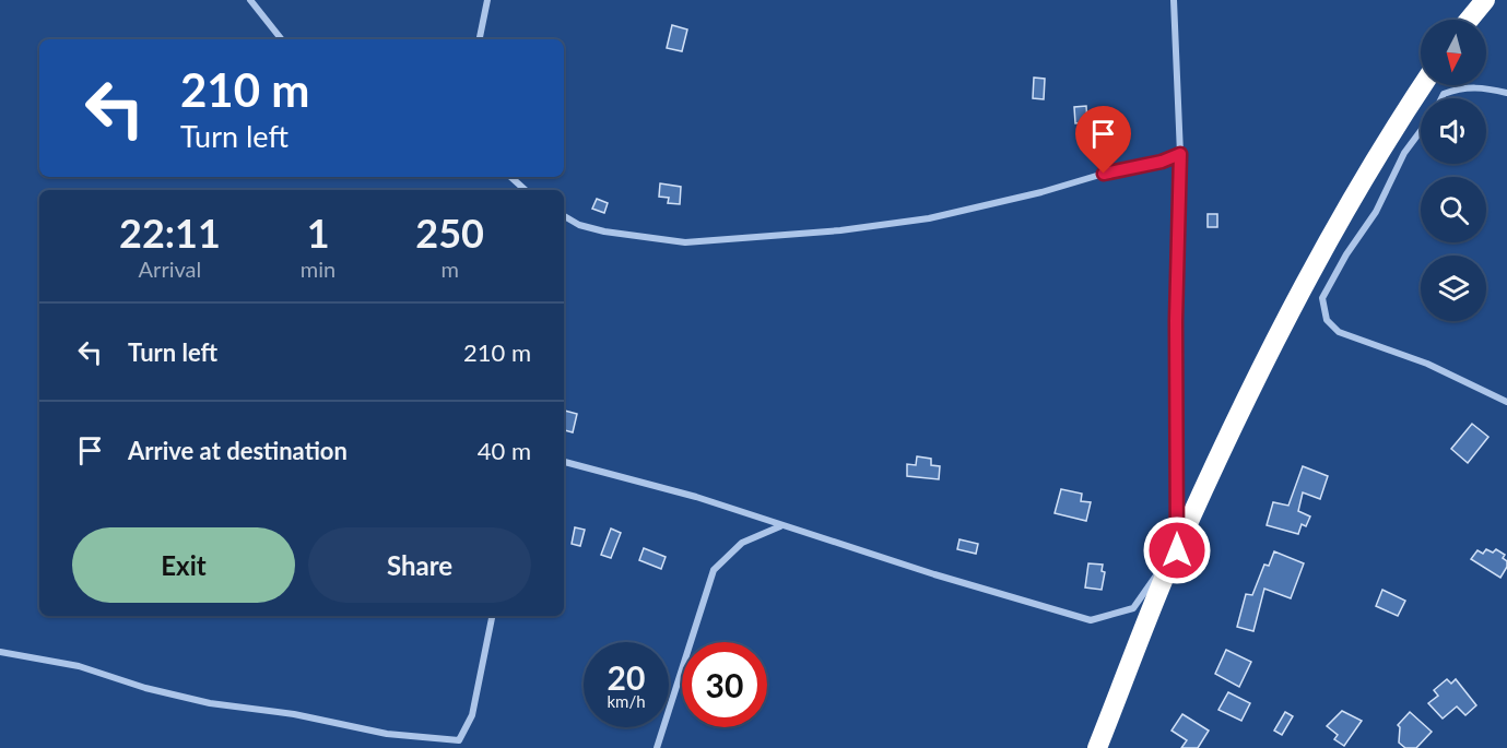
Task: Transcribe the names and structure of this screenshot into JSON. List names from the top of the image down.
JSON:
{
  "north": "bottom",
  "page": {
    "turn": ["210 m", "Turn left"],
    "eta": [
      "22:11",
      "Arrival",
      "1",
      "min",
      "250",
      "m"
    ],
    "list": [
      {
        "name": "Turn left",
        "value": "210 m"
      },
      {
        "name": "Arrive at destination",
        "value": "40 m"
      }
    ],
    "buttons": ["Exit", "Share"],
    "speed": "20 km/h",
    "limit": "30"
  }
}
